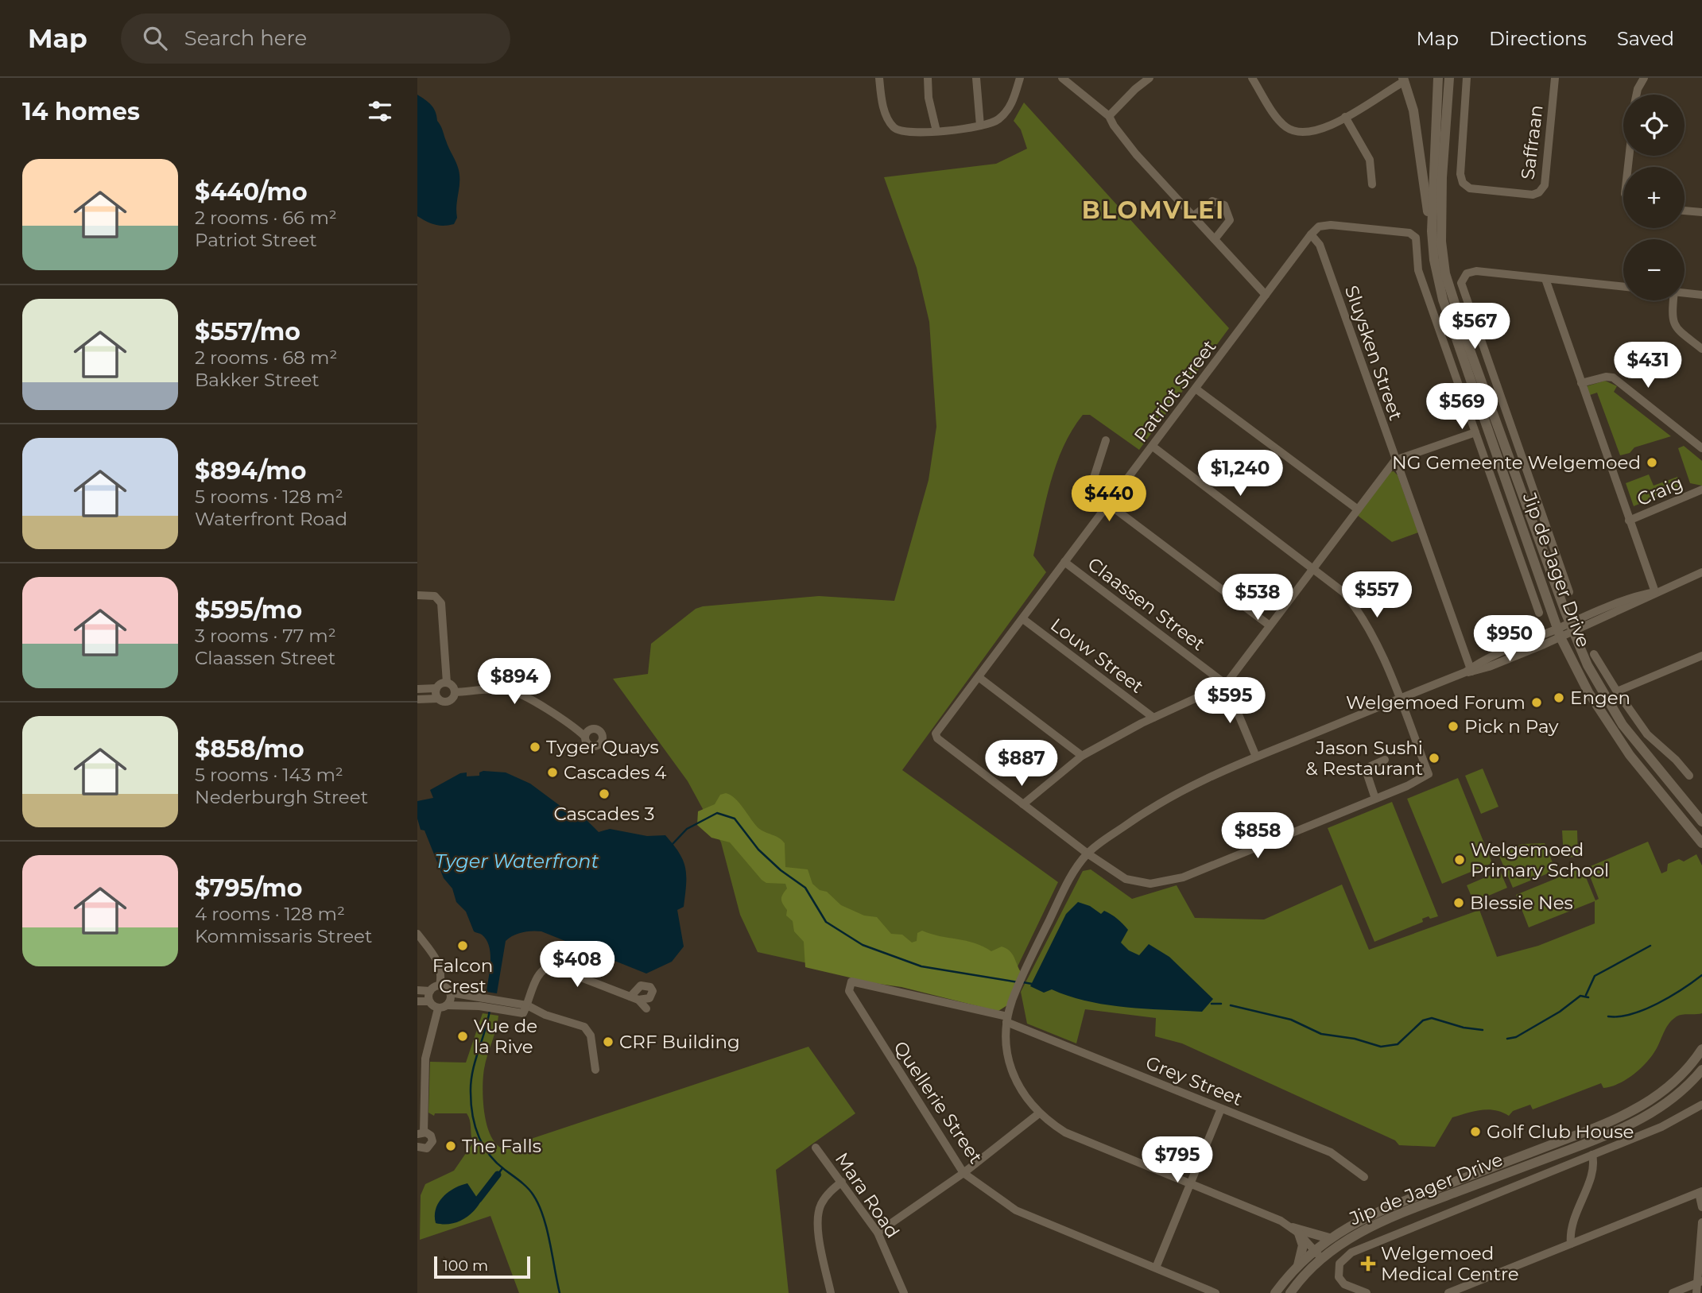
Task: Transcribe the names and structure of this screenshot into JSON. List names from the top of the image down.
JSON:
{
  "streets": {
    "main road": ["Jip de Jager Drive"],
    "street": [
      "Saffraan",
      "Sluysken Street",
      "Patriot Street",
      "Craig",
      "Claassen Street",
      "Louw Street",
      "Grey Street",
      "Quellerie Street",
      "Mara Road"
    ]
  },
  "crossings": [
    ["Sluysken Street", "Patriot Street"],
    ["Patriot Street", "Claassen Street"],
    ["Patriot Street", "Louw Street"],
    ["Grey Street", "Quellerie Street"]
  ],
  "districts": ["BLOMVLEI"],
  "water": ["Tyger Waterfront"],
  "places": {
    "other": [
      "NG Gemeente Welgemoed",
      "Engen",
      "Welgemoed Forum",
      "Pick n Pay",
      "Tyger Quays",
      "Jason Sushi & Restaurant",
      "Cascades 4",
      "Cascades 3",
      "Welgemoed Primary School",
      "Blessie Nes",
      "Falcon Crest",
      "Vue de la Rive",
      "CRF Building",
      "Golf Club House",
      "The Falls"
    ],
    "health": ["Welgemoed Medical Centre"]
  },
  "scale_bar": "100 m",
  "page": {
    "header": "Map",
    "search": "Search here",
    "nav": ["Map", "Directions", "Saved"],
    "heading": "14 homes",
    "map_buttons": ["+", "−"],
    "list": [
      {
        "name": "$440/mo",
        "note": "2 rooms · 66 m² · Patriot Street"
      },
      {
        "name": "$557/mo",
        "note": "2 rooms · 68 m² · Bakker Street"
      },
      {
        "name": "$894/mo",
        "note": "5 rooms · 128 m² · Waterfront Road"
      },
      {
        "name": "$595/mo",
        "note": "3 rooms · 77 m² · Claassen Street"
      },
      {
        "name": "$858/mo",
        "note": "5 rooms · 143 m² · Nederburgh Street"
      },
      {
        "name": "$795/mo",
        "note": "4 rooms · 128 m² · Kommissaris Street"
      }
    ],
    "price": [
      "$567",
      "$431",
      "$569",
      "$1,240",
      "$440",
      "$557",
      "$538",
      "$950",
      "$894",
      "$595",
      "$887",
      "$858",
      "$408",
      "$795"
    ],
    "scale": "100 m"
  }
}
